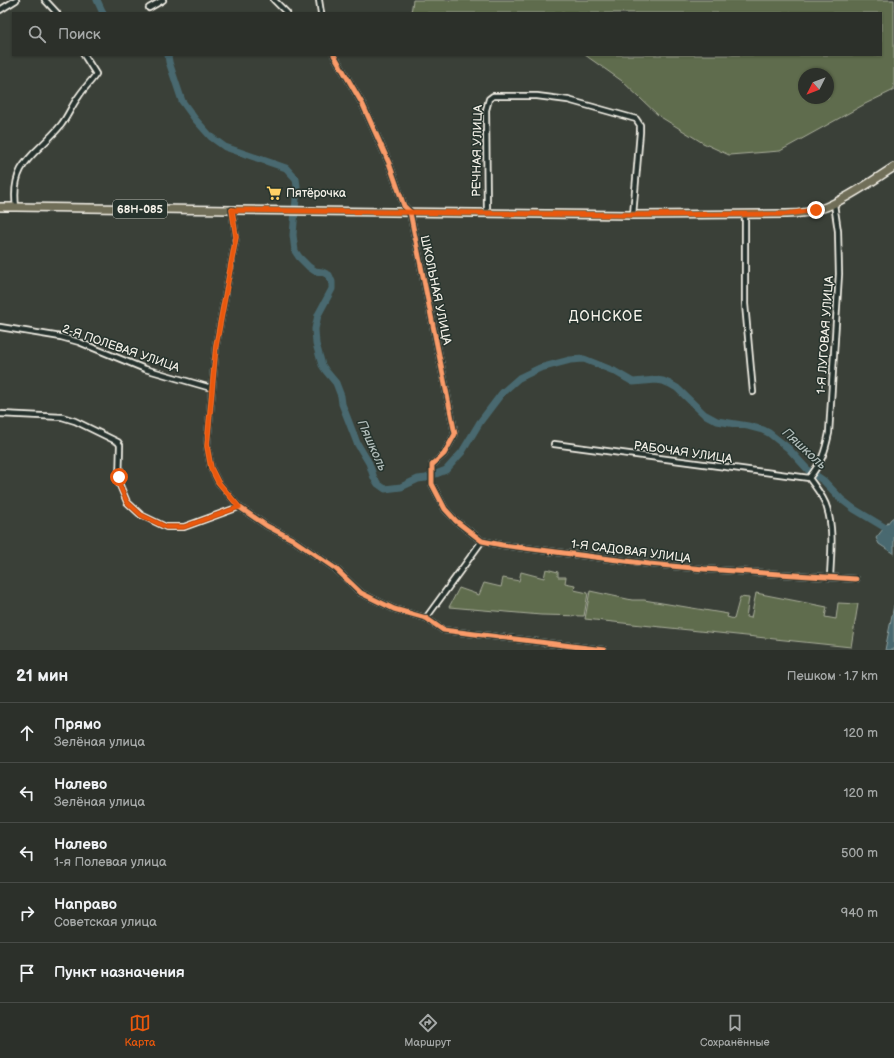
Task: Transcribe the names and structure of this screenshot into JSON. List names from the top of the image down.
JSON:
{
  "streets": {
    "main road": ["68Н-085"],
    "street": [
      "РЕЧНАЯ УЛИЦА",
      "ШКОЛЬНАЯ УЛИЦА",
      "1-Я ЛУГОВАЯ УЛИЦА",
      "2-Я ПОЛЕВАЯ УЛИЦА",
      "РАБОЧАЯ УЛИЦА",
      "1-Я САДОВАЯ УЛИЦА"
    ]
  },
  "crossings": [
    ["РЕЧНАЯ УЛИЦА", "68Н-085"],
    ["68Н-085", "ШКОЛЬНАЯ УЛИЦА"],
    ["68Н-085", "1-Я ЛУГОВАЯ УЛИЦА"],
    ["ШКОЛЬНАЯ УЛИЦА", "1-Я САДОВАЯ УЛИЦА"],
    ["1-Я ЛУГОВАЯ УЛИЦА", "РАБОЧАЯ УЛИЦА"]
  ],
  "districts": ["ДОНСКОЕ"],
  "water": ["Пяшколь"],
  "places": {
    "supermarket": ["Пятёрочка"]
  },
  "north": "bottom left",
  "page": {
    "search": "Поиск",
    "heading": ["21 мин", "Пешком · 1.7 km"],
    "list": [
      ["Прямо", "Зелёная улица", "120 m"],
      ["Налево", "Зелёная улица", "120 m"],
      ["Налево", "1-я Полевая улица", "500 m"],
      ["Направо", "Советская улица", "940 m"],
      "Пункт назначения"
    ],
    "nav": ["Карта", "Маршрут", "Сохранённые"]
  }
}
